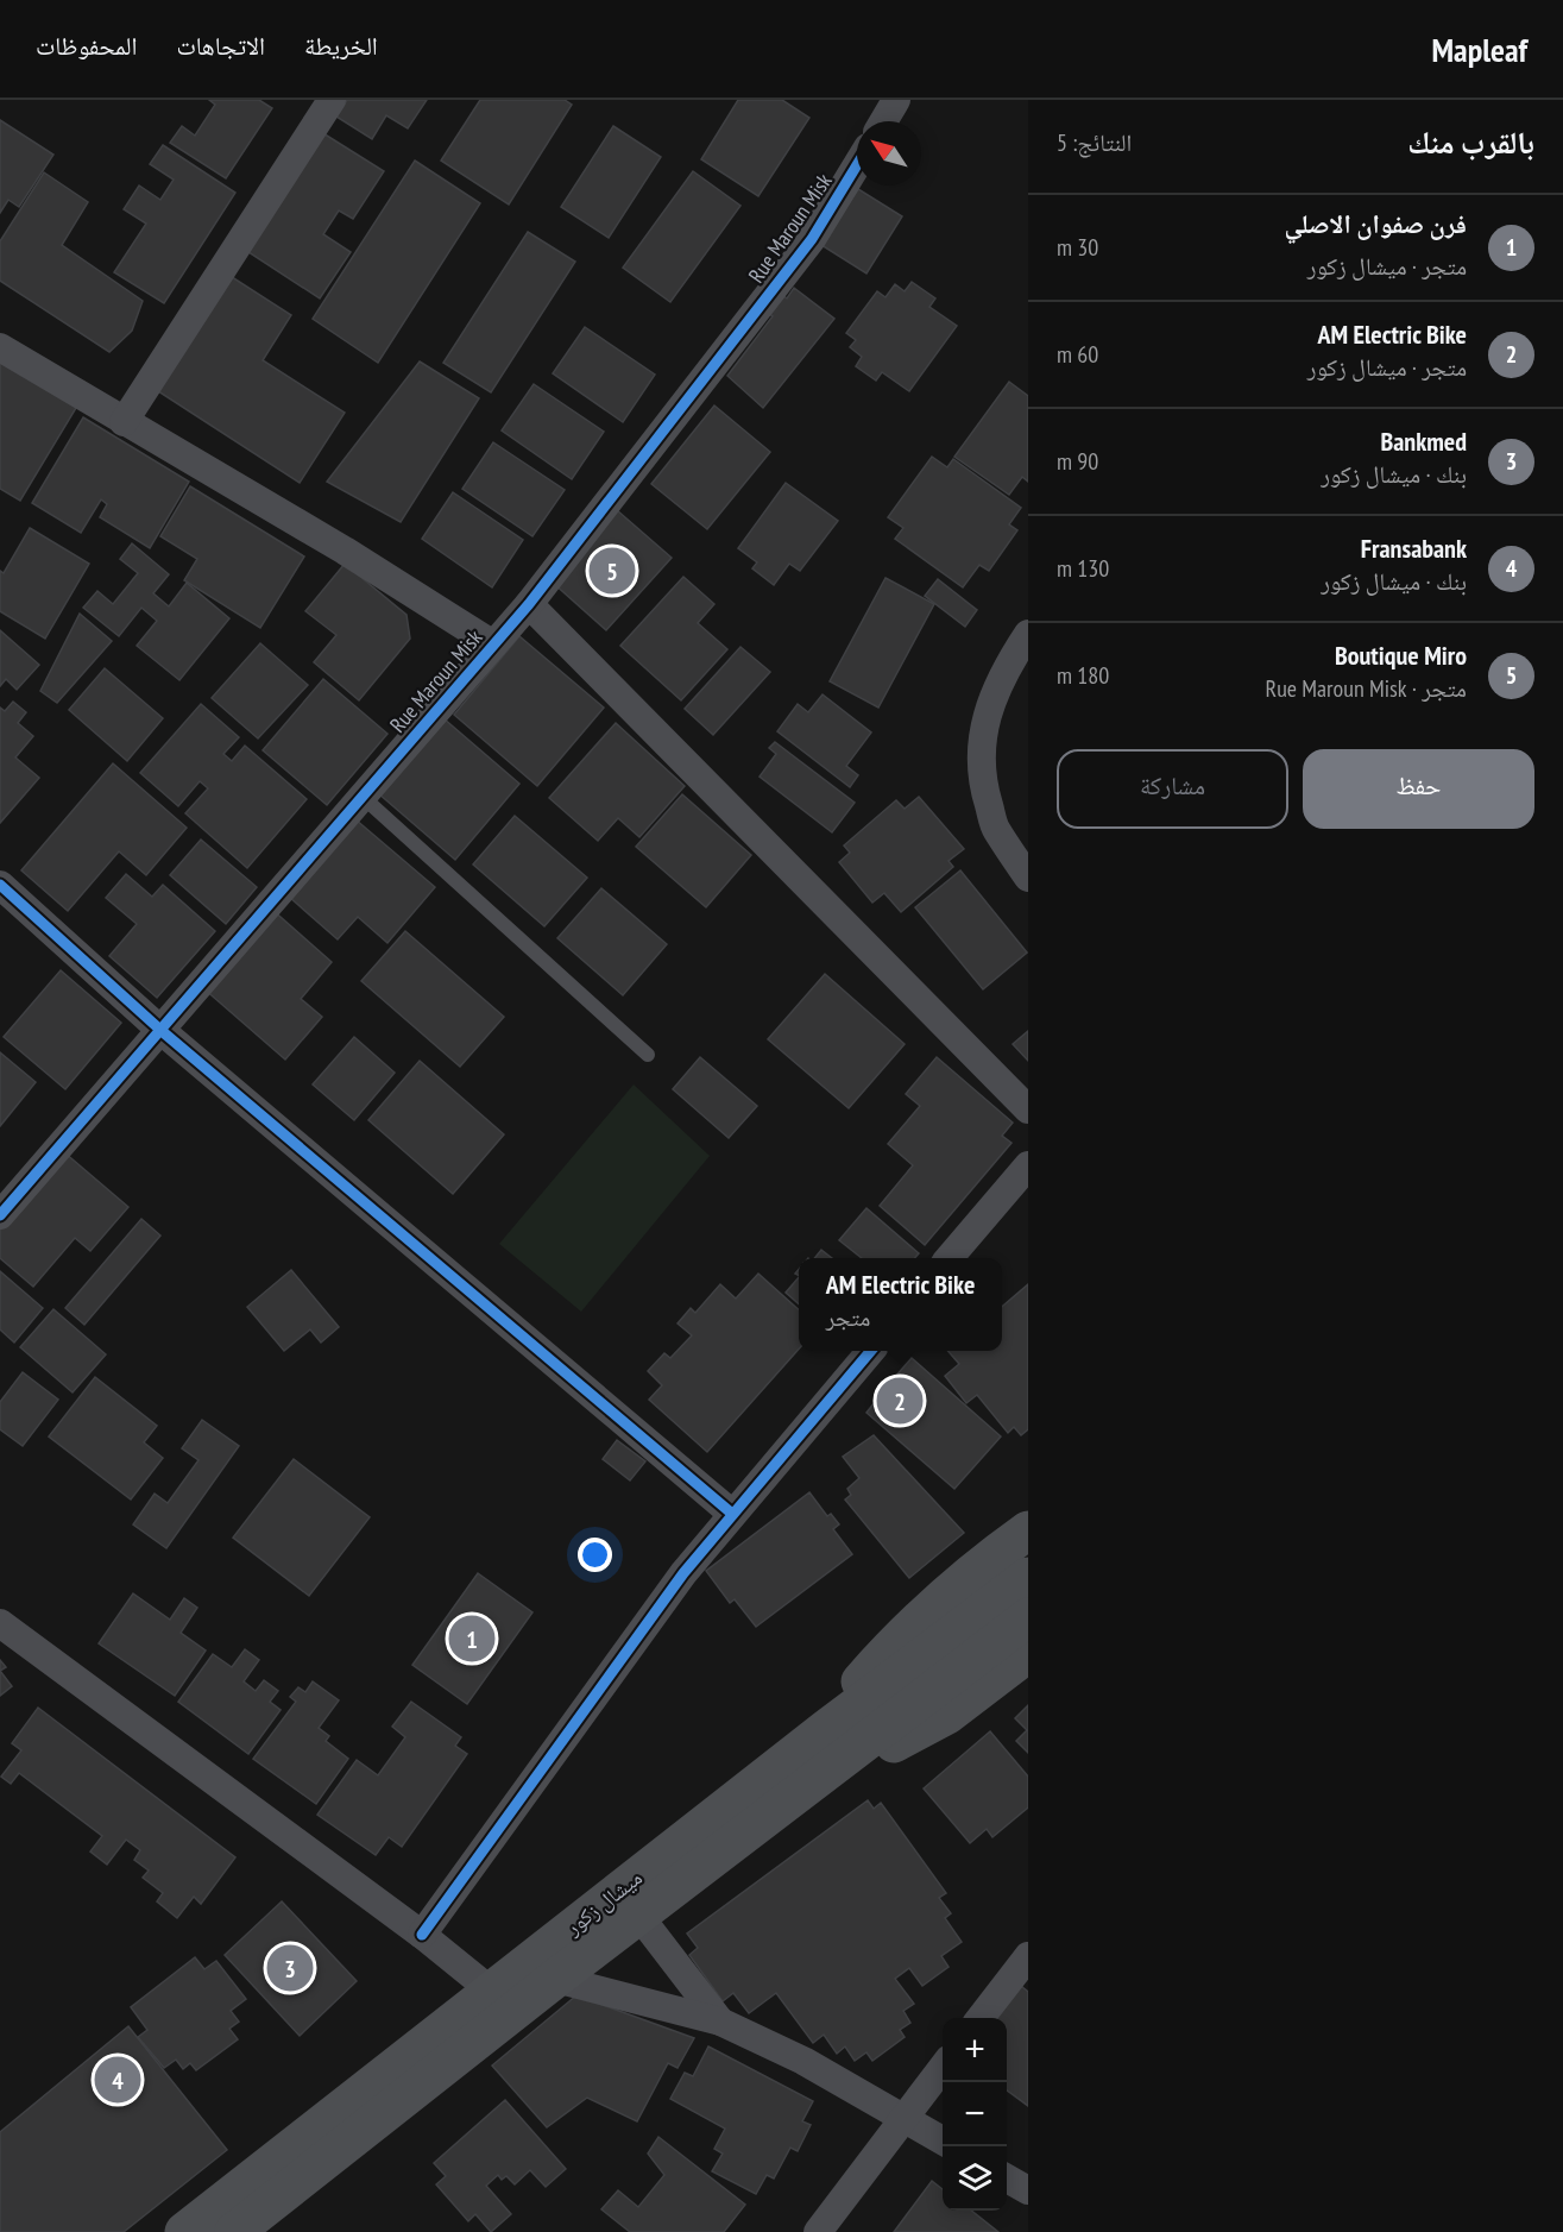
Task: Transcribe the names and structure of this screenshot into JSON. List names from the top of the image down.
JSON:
{
  "streets": {
    "main road": ["ميشال زكور"],
    "street": ["Rue Maroun Misk"]
  },
  "north": "top left",
  "page": {
    "header": "Mapleaf",
    "nav": ["الخريطة", "الاتجاهات", "المحفوظات"],
    "heading": ["بالقرب منك", "النتائج: 5"],
    "list": [
      {
        "mark": "1",
        "name": "فرن صفوان الاصلي",
        "note": "متجر · ميشال زكور",
        "value": "30 m"
      },
      {
        "mark": "2",
        "name": "AM Electric Bike",
        "note": "متجر · ميشال زكور",
        "value": "60 m"
      },
      {
        "mark": "3",
        "name": "Bankmed",
        "note": "بنك · ميشال زكور",
        "value": "90 m"
      },
      {
        "mark": "4",
        "name": "Fransabank",
        "note": "بنك · ميشال زكور",
        "value": "130 m"
      },
      {
        "mark": "5",
        "name": "Boutique Miro",
        "note": "متجر · Rue Maroun Misk",
        "value": "180 m"
      }
    ],
    "pins": [
      "5",
      "2",
      "1",
      "3",
      "4"
    ],
    "buttons": ["حفظ", "مشاركة"],
    "popup": ["AM Electric Bike", "متجر"],
    "map_buttons": ["+", "−"]
  }
}
